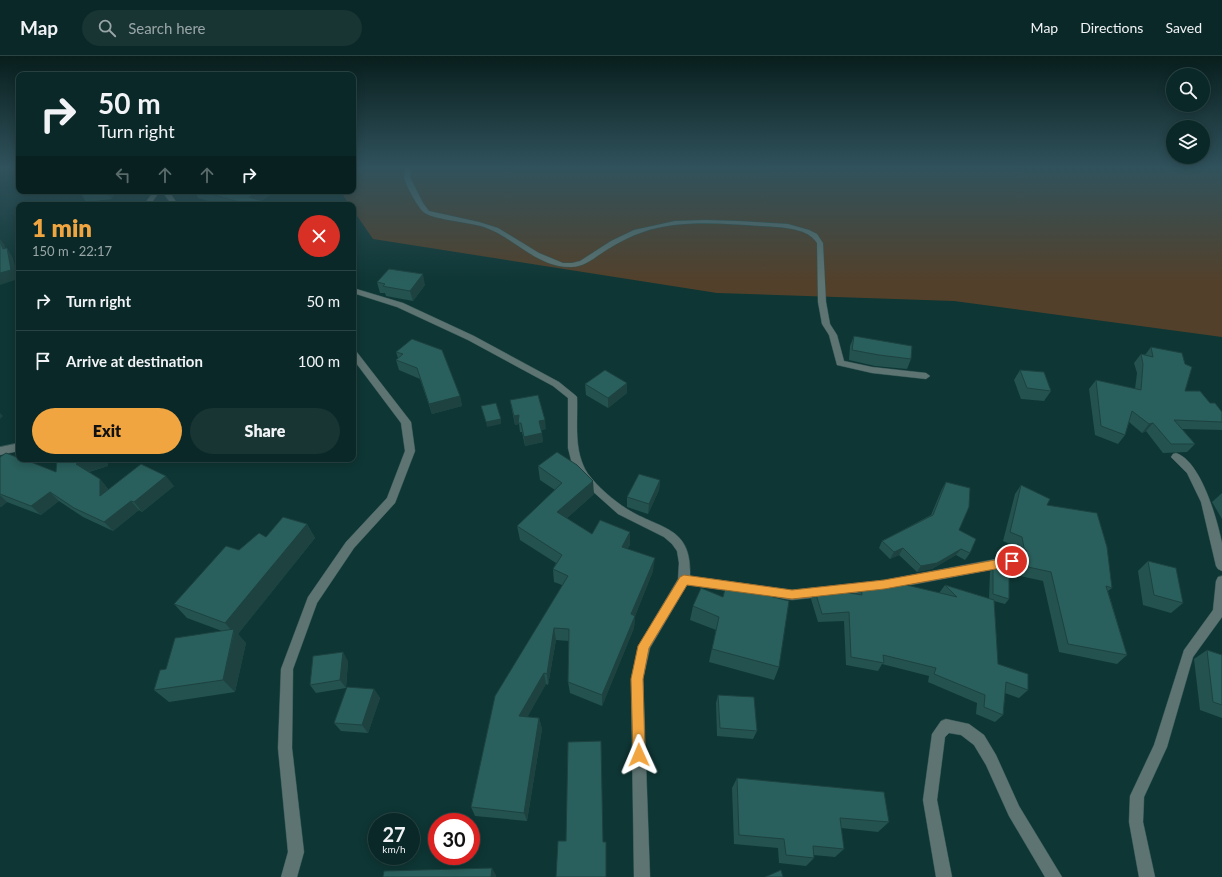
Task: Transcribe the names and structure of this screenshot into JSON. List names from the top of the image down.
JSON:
{
  "page": {
    "header": "Map",
    "search": "Search here",
    "nav": ["Map", "Directions", "Saved"],
    "turn": ["50 m", "Turn right"],
    "heading": ["1 min", "150 m · 22:17"],
    "list": [
      {
        "name": "Turn right",
        "value": "50 m"
      },
      {
        "name": "Arrive at destination",
        "value": "100 m"
      }
    ],
    "buttons": ["Exit", "Share"],
    "speed": "27 km/h",
    "limit": "30"
  }
}
